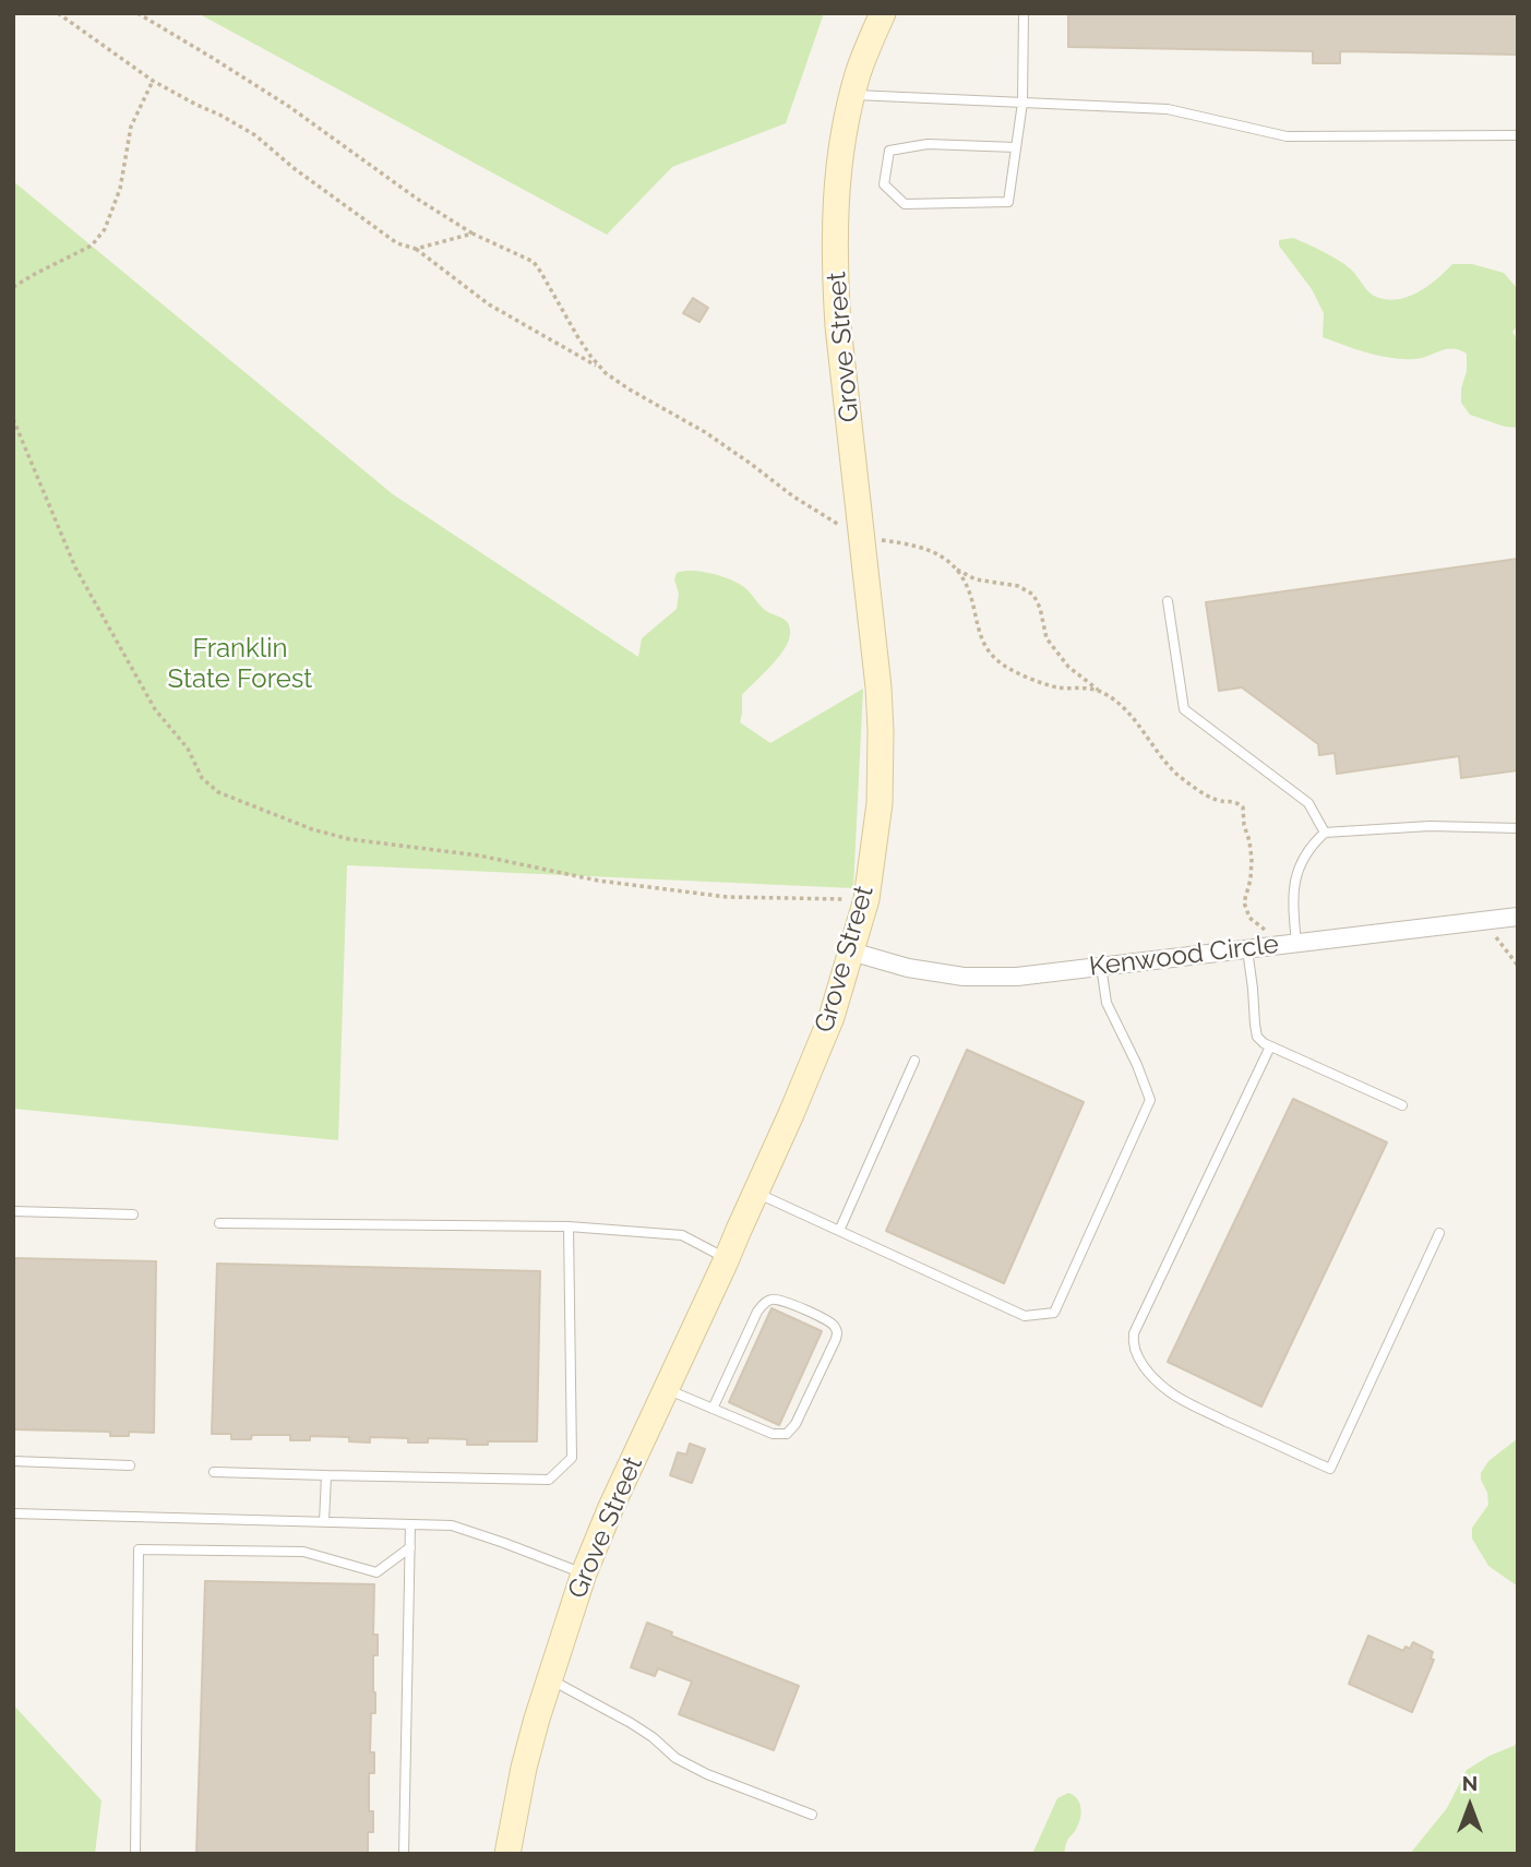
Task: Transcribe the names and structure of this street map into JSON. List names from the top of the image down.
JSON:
{
  "streets": {
    "main road": ["Grove Street"],
    "street": ["Kenwood Circle"]
  },
  "crossings": [
    ["Grove Street", "Kenwood Circle"]
  ],
  "parks": ["Franklin State Forest"],
  "north": "top"
}
